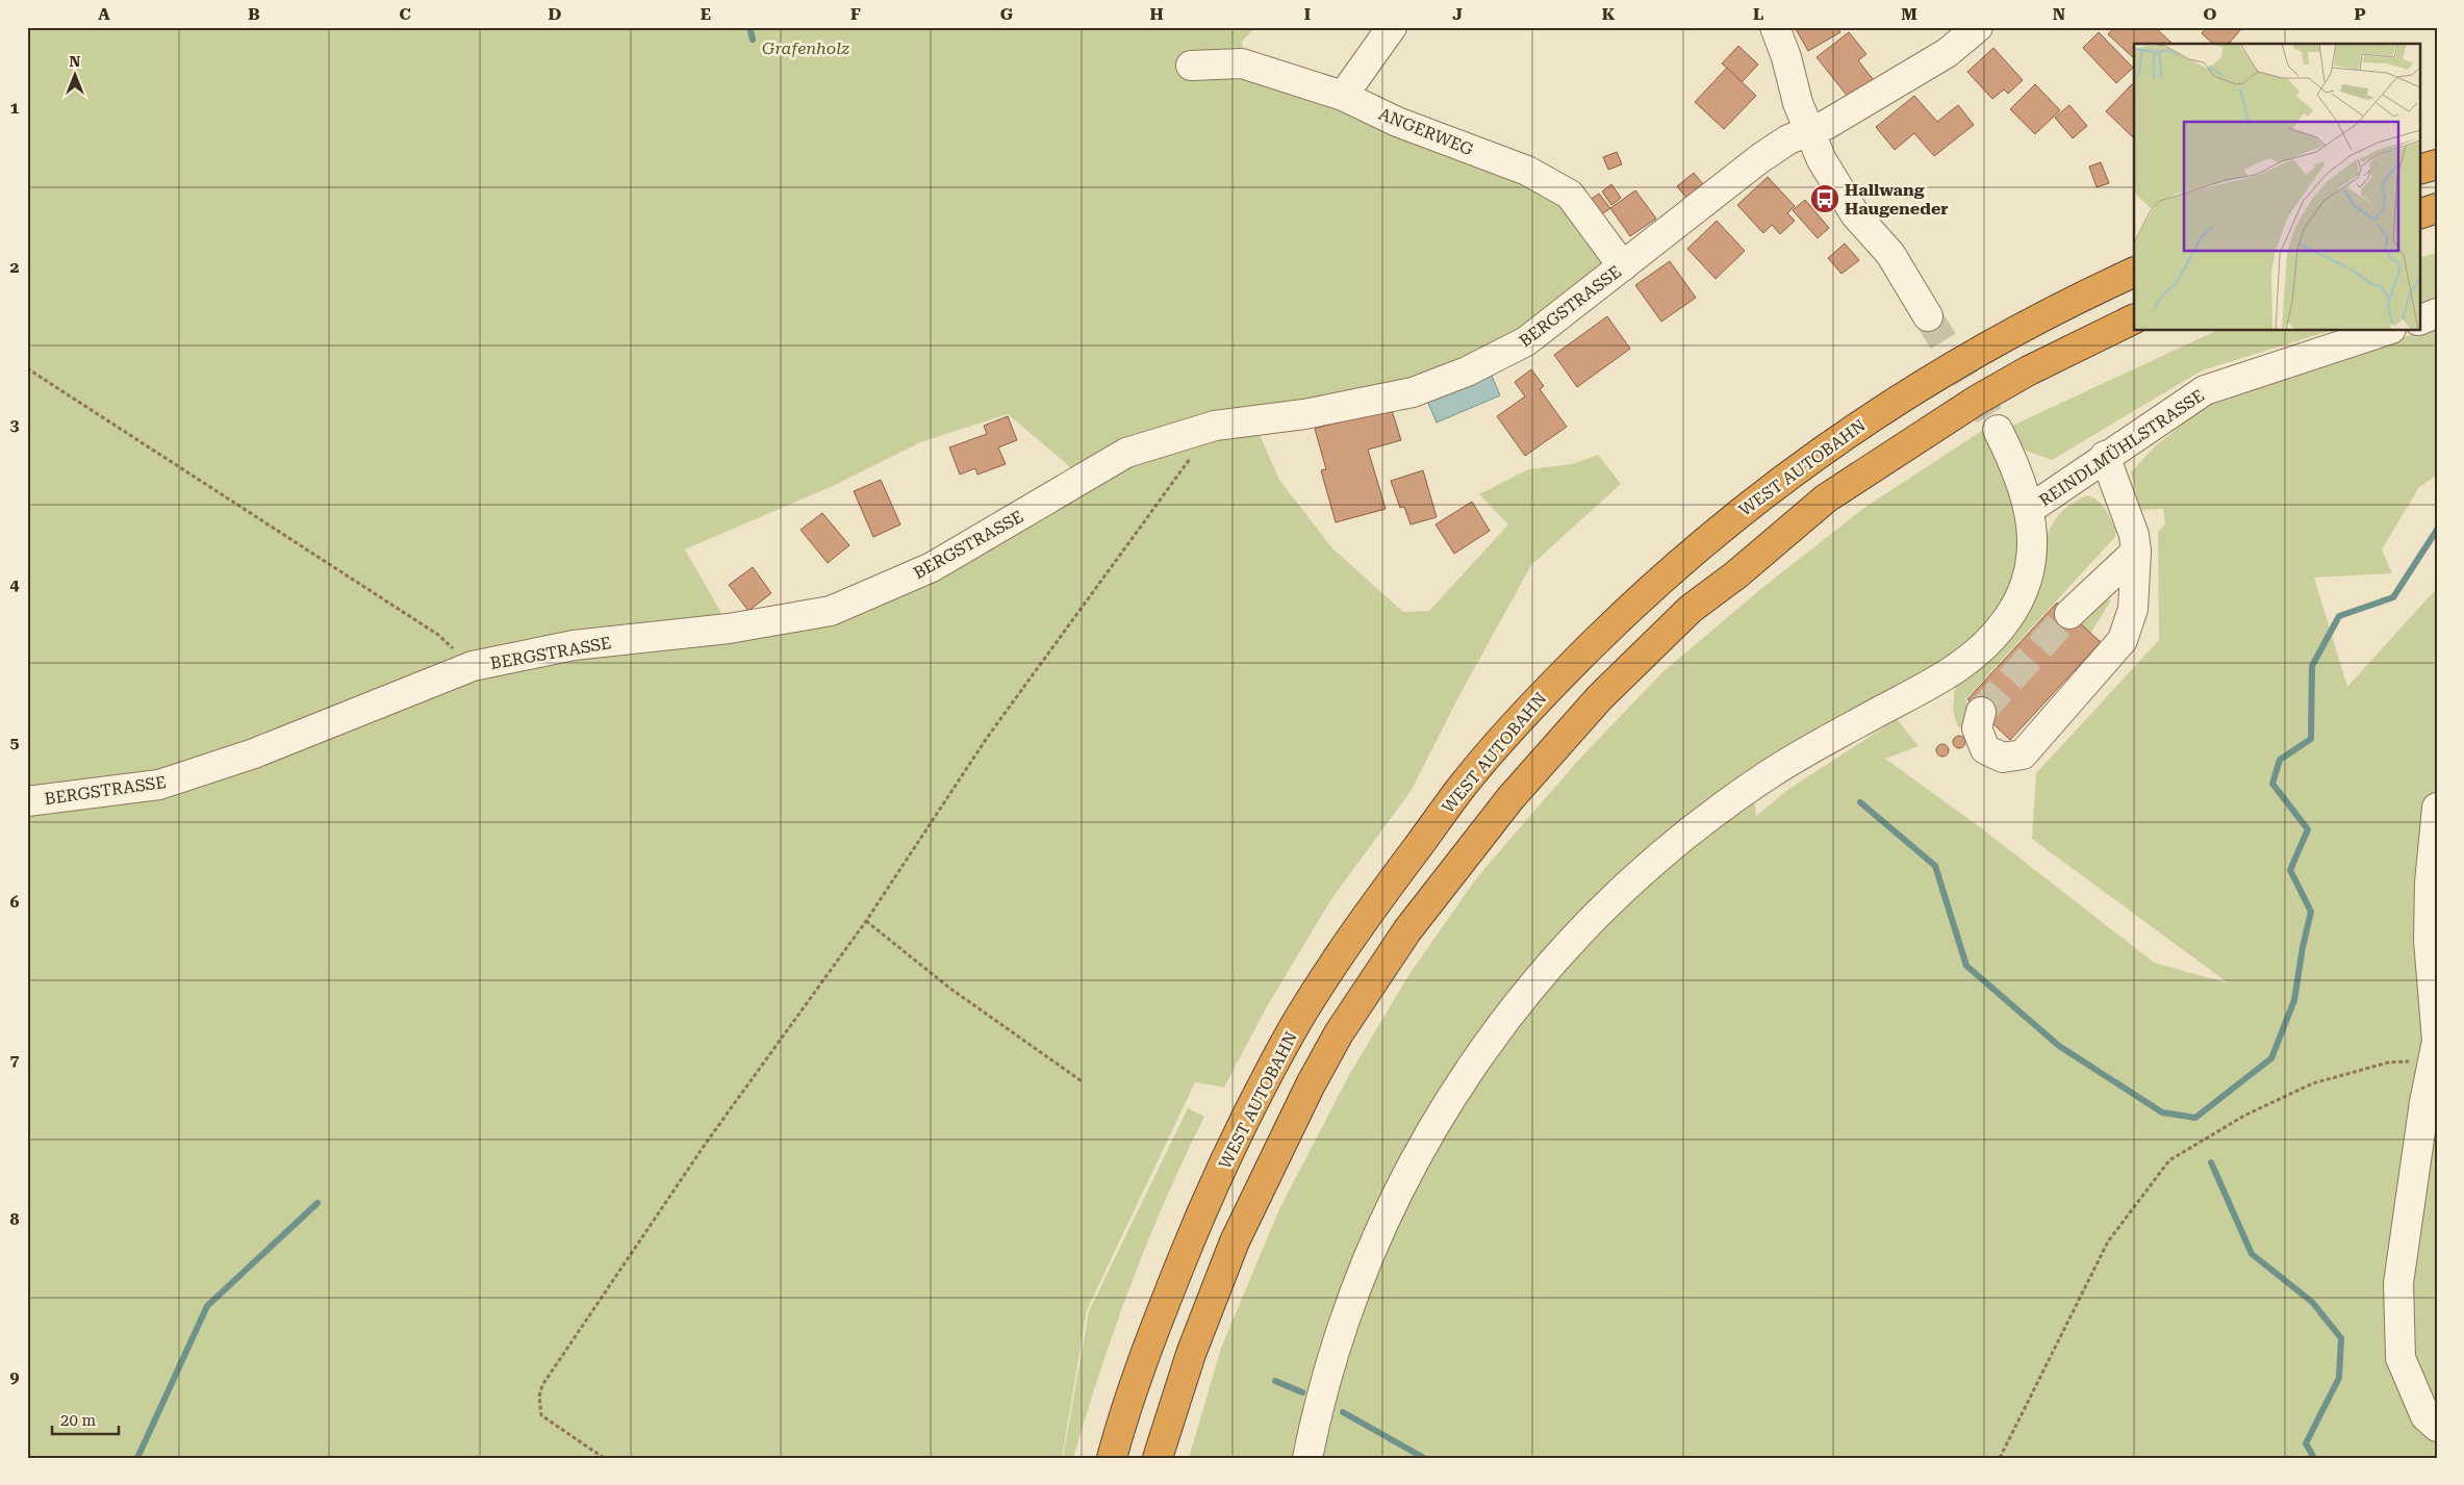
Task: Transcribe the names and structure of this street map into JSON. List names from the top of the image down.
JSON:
{
  "streets": {
    "highway": ["WEST AUTOBAHN"],
    "street": ["ANGERWEG", "BERGSTRASSE", "REINDLMÜHLSTRASSE"]
  },
  "crossings": [
    ["ANGERWEG", "BERGSTRASSE"]
  ],
  "parks": ["Grafenholz"],
  "places": {
    "bus stop": ["Hallwang Haugeneder"]
  },
  "scale_bar": "20 m",
  "north": "top",
  "grid": {
    "columns": [
      "A",
      "B",
      "C",
      "D",
      "E",
      "F",
      "G",
      "H",
      "I",
      "J",
      "K",
      "L",
      "M",
      "N",
      "O",
      "P"
    ],
    "rows": [
      "1",
      "2",
      "3",
      "4",
      "5",
      "6",
      "7",
      "8",
      "9"
    ]
  }
}
